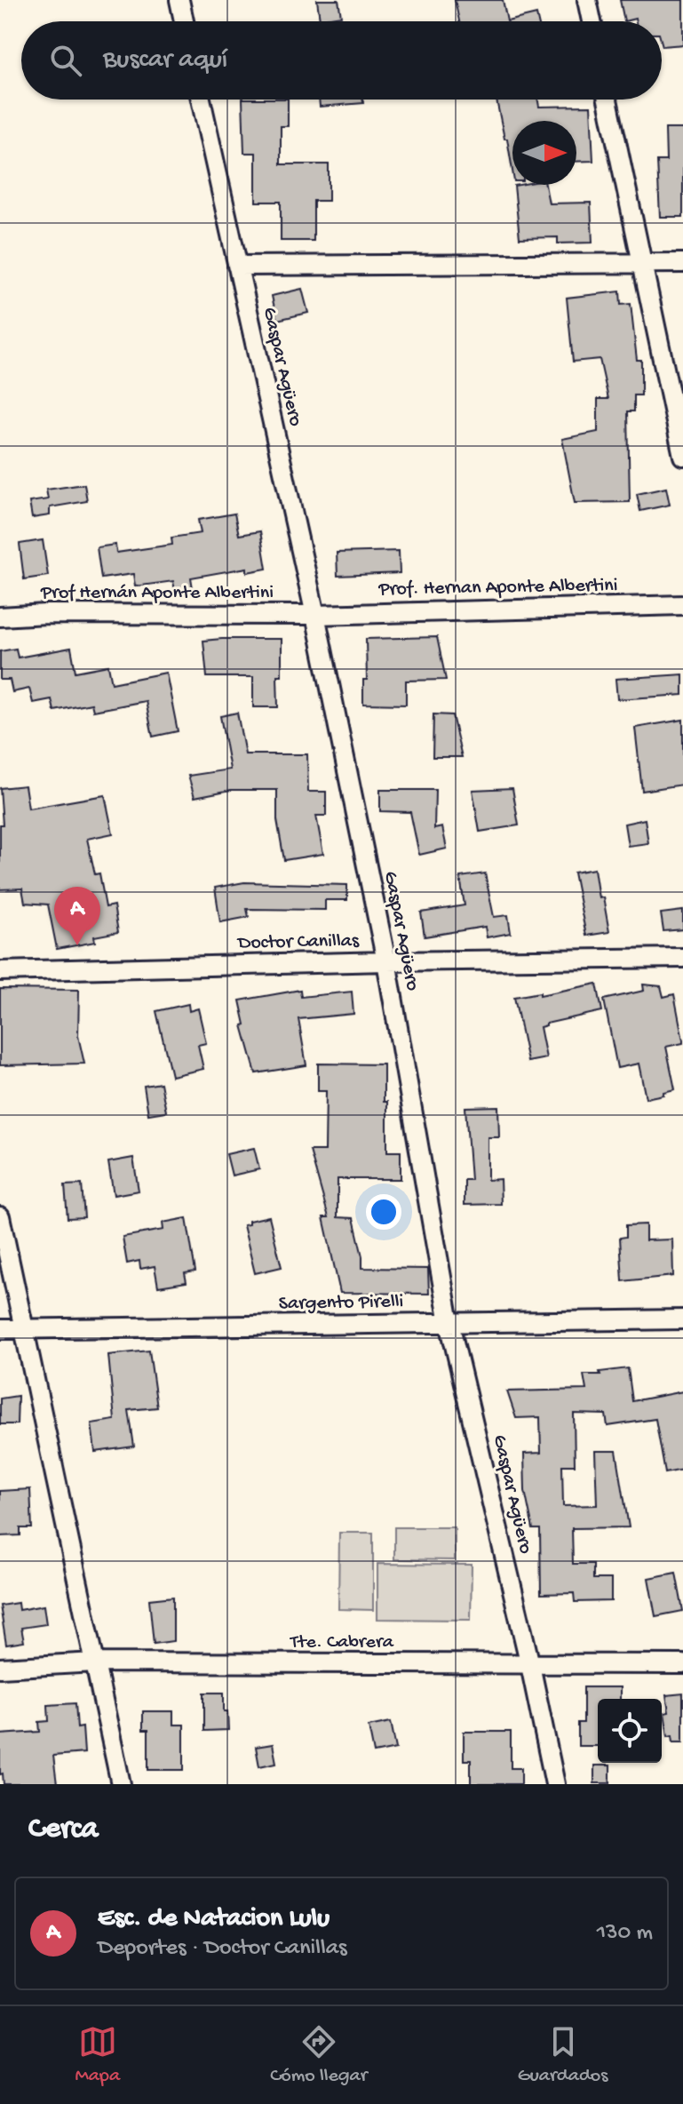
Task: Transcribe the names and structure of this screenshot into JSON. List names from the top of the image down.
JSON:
{
  "streets": {
    "street": [
      "Gaspar Agüero",
      "Prof. Hernan Aponte Albertini",
      "Prof Hernán Aponte Albertini",
      "Doctor Canillas",
      "Sargento Pirelli",
      "Tte. Cabrera"
    ]
  },
  "crossings": [
    ["Gaspar Agüero", "Prof. Hernan Aponte Albertini"],
    ["Gaspar Agüero", "Prof Hernán Aponte Albertini"],
    ["Gaspar Agüero", "Doctor Canillas"],
    ["Gaspar Agüero", "Sargento Pirelli"],
    ["Gaspar Agüero", "Tte. Cabrera"],
    ["Prof. Hernan Aponte Albertini", "Prof Hernán Aponte Albertini"]
  ],
  "north": "right",
  "page": {
    "search": "Buscar aquí",
    "pins": "A",
    "heading": "Cerca",
    "list": [
      {
        "mark": "A",
        "name": "Esc. de Natacion Lulu",
        "note": "Deportes · Doctor Canillas",
        "value": "130 m"
      }
    ],
    "nav": ["Mapa", "Cómo llegar", "Guardados"]
  }
}
